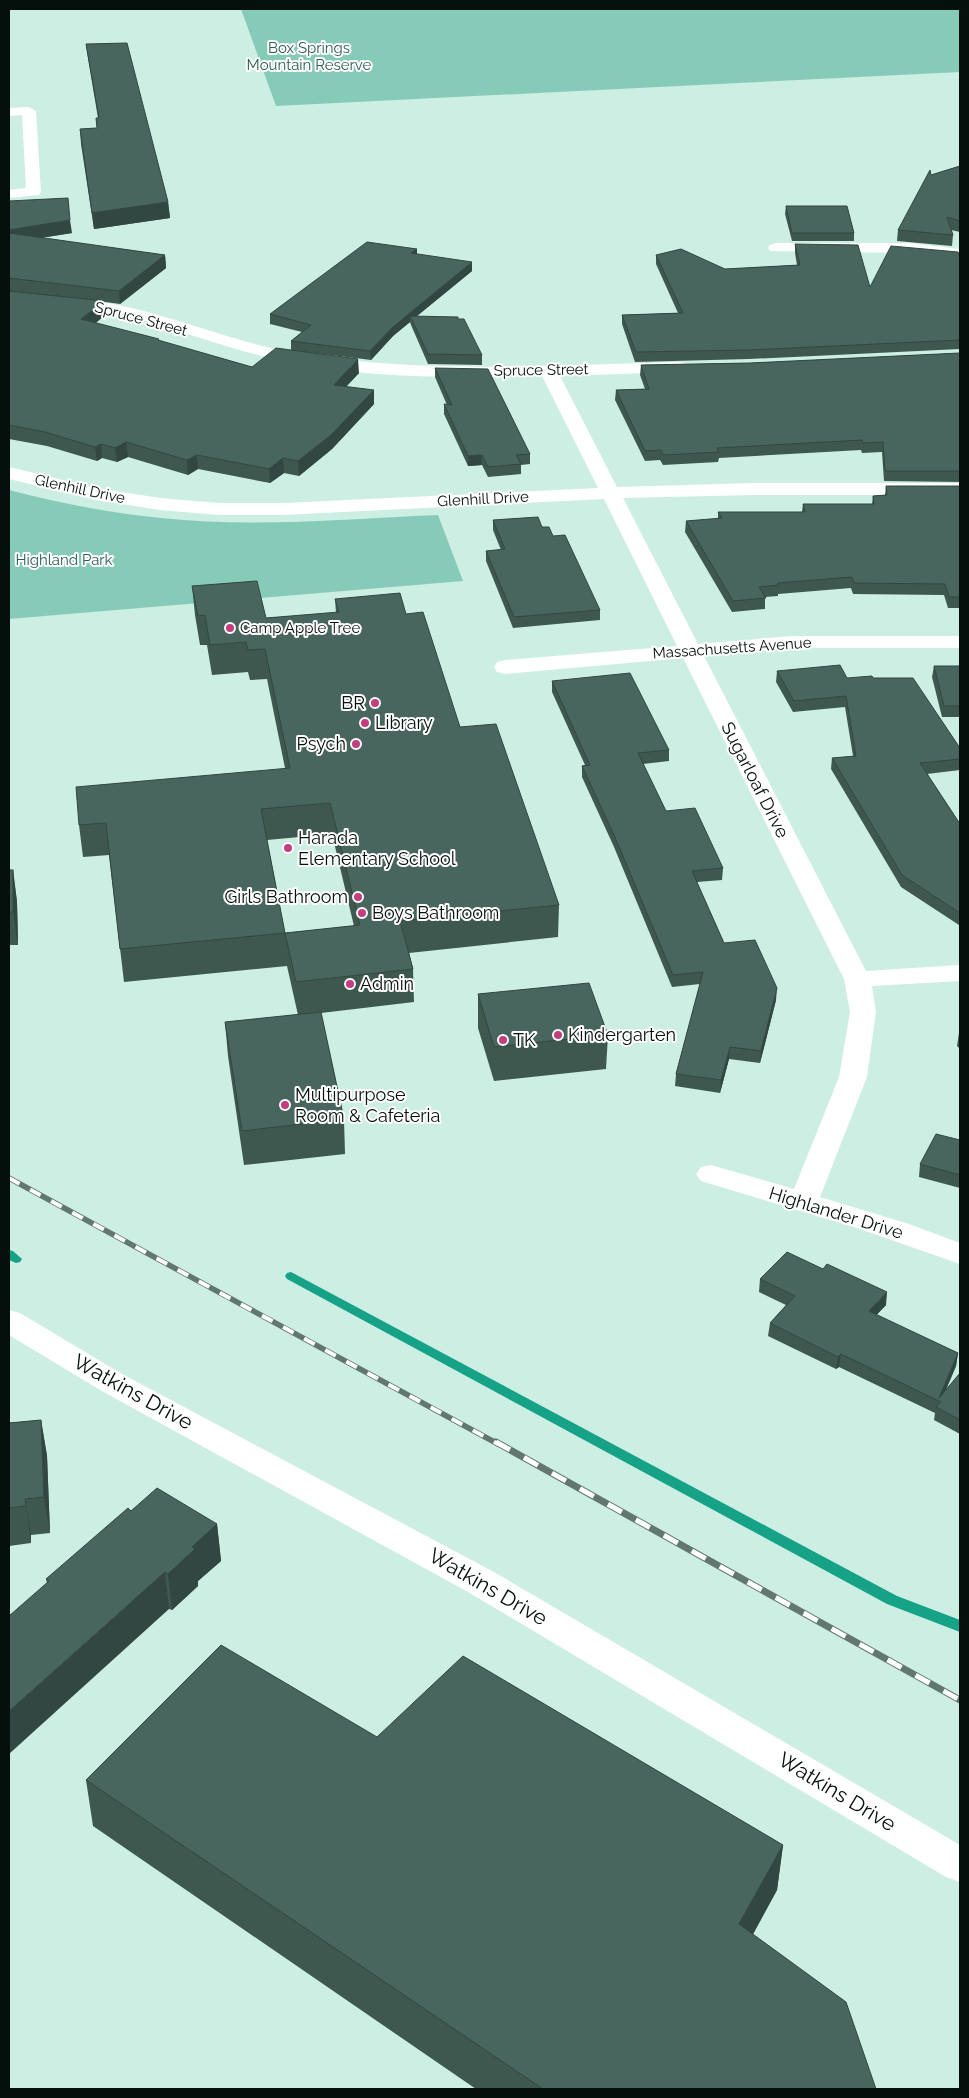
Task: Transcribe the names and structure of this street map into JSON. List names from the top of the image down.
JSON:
{
  "streets": {
    "street": [
      "Spruce Street",
      "Glenhill Drive",
      "Massachusetts Avenue",
      "Sugarloaf Drive",
      "Highlander Drive",
      "Watkins Drive"
    ]
  },
  "crossings": [
    ["Spruce Street", "Sugarloaf Drive"],
    ["Glenhill Drive", "Sugarloaf Drive"],
    ["Massachusetts Avenue", "Sugarloaf Drive"],
    ["Sugarloaf Drive", "Highlander Drive"]
  ],
  "parks": ["Box Springs Mountain Reserve", "Highland Park"],
  "places": [
    "Camp Apple Tree",
    "BR",
    "Library",
    "Psych",
    "Harada Elementary School",
    "Girls Bathroom",
    "Boys Bathroom",
    "Admin",
    "Kindergarten",
    "TK",
    "Multipurpose Room & Cafeteria"
  ]
}
